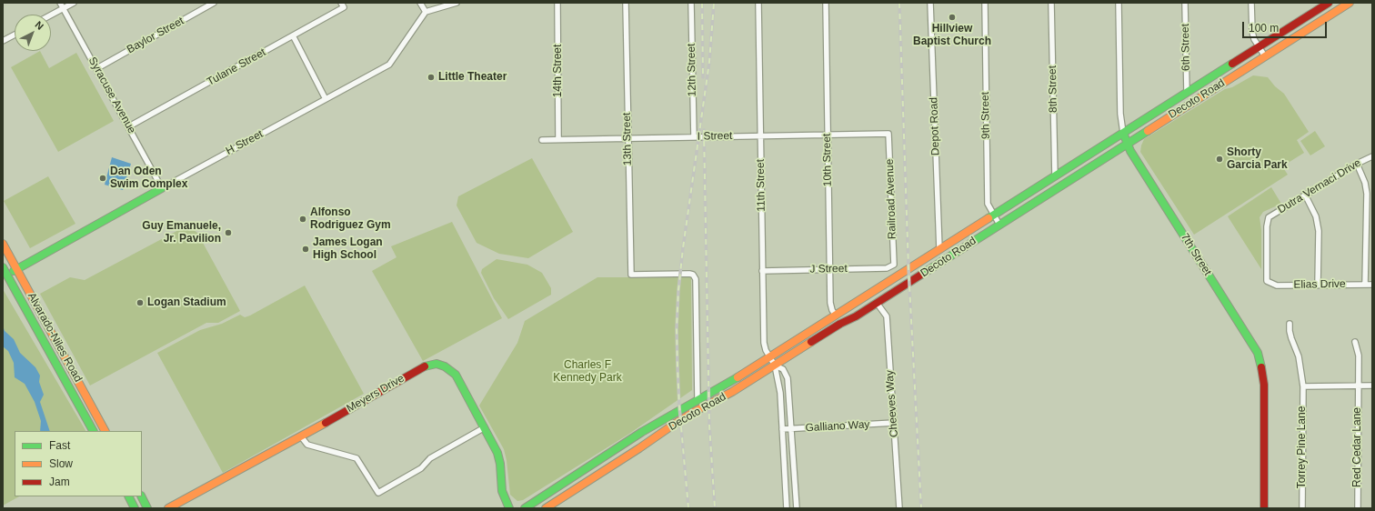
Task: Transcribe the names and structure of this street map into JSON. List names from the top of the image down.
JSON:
{
  "streets": {
    "main road": [
      "Decoto Road",
      "H Street",
      "7th Street",
      "Alvarado-Niles Road",
      "Meyers Drive"
    ],
    "street": [
      "Baylor Street",
      "6th Street",
      "Tulane Street",
      "12th Street",
      "14th Street",
      "8th Street",
      "Syracuse Avenue",
      "9th Street",
      "Depot Road",
      "I Street",
      "13th Street",
      "10th Street",
      "11th Street",
      "Dutra Vernaci Drive",
      "Railroad Avenue",
      "J Street",
      "Elias Drive",
      "Cheeves Way",
      "Galliano Way",
      "Torrey Pine Lane",
      "Red Cedar Lane"
    ]
  },
  "crossings": [
    ["Baylor Street", "Syracuse Avenue"],
    ["6th Street", "Decoto Road"],
    ["Tulane Street", "Syracuse Avenue"],
    ["12th Street", "I Street"],
    ["14th Street", "I Street"],
    ["8th Street", "Decoto Road"],
    ["Syracuse Avenue", "H Street"],
    ["Decoto Road", "9th Street"],
    ["Decoto Road", "Depot Road"],
    ["Decoto Road", "13th Street"],
    ["Decoto Road", "10th Street"],
    ["Decoto Road", "11th Street"],
    ["Decoto Road", "7th Street"],
    ["Decoto Road", "Cheeves Way"],
    ["I Street", "13th Street"],
    ["I Street", "10th Street"],
    ["I Street", "11th Street"],
    ["I Street", "Railroad Avenue"],
    ["H Street", "Alvarado-Niles Road"],
    ["10th Street", "J Street"],
    ["11th Street", "J Street"],
    ["11th Street", "Galliano Way"],
    ["Dutra Vernaci Drive", "Elias Drive"],
    ["Railroad Avenue", "J Street"],
    ["Cheeves Way", "Galliano Way"]
  ],
  "parks": ["Charles F Kennedy Park"],
  "places": [
    "Hillview Baptist Church",
    "Little Theater",
    "Shorty Garcia Park",
    "Dan Oden Swim Complex",
    "Alfonso Rodriguez Gym",
    "Guy Emanuele, Jr. Pavilion",
    "James Logan High School",
    "Logan Stadium"
  ],
  "legend": ["Fast", "Slow", "Jam"],
  "scale_bar": "100 m",
  "north": "top right"
}
